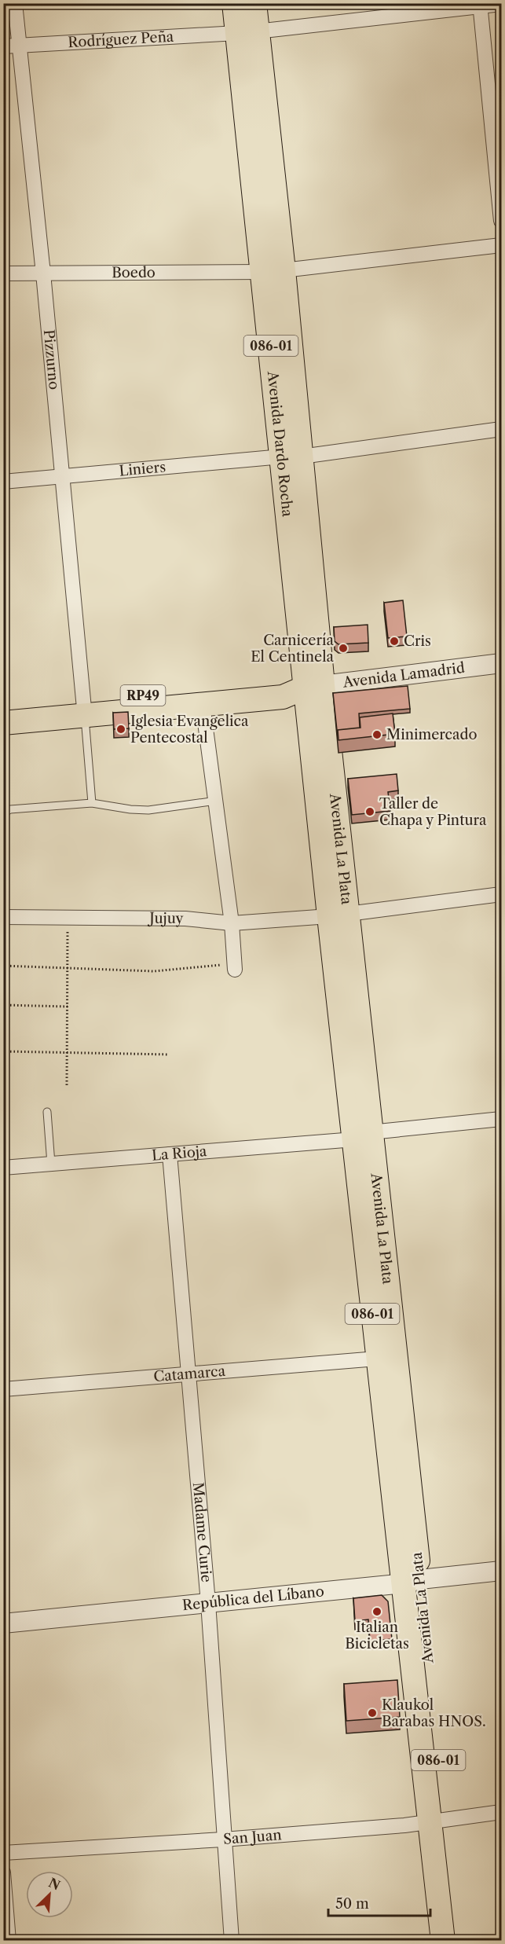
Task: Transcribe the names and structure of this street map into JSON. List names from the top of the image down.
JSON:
{
  "streets": {
    "main road": [
      "086-01",
      "Avenida Dardo Rocha",
      "Avenida Lamadrid",
      "RP49",
      "Avenida La Plata"
    ],
    "street": [
      "Rodríguez Peña",
      "Boedo",
      "Pizzurno",
      "Liniers",
      "Jujuy",
      "La Rioja",
      "Catamarca",
      "Madame Curie",
      "República del Líbano",
      "San Juan"
    ]
  },
  "crossings": [
    ["Rodríguez Peña", "Pizzurno"],
    ["Rodríguez Peña", "Avenida Dardo Rocha"],
    ["Boedo", "Pizzurno"],
    ["Boedo", "Avenida Dardo Rocha"],
    ["Pizzurno", "Liniers"],
    ["Pizzurno", "Avenida Lamadrid"],
    ["Avenida Dardo Rocha", "Liniers"],
    ["Avenida Dardo Rocha", "Avenida Lamadrid"],
    ["Avenida Dardo Rocha", "Avenida La Plata"],
    ["Avenida Lamadrid", "Avenida La Plata"],
    ["Avenida La Plata", "Jujuy"],
    ["Avenida La Plata", "La Rioja"],
    ["Avenida La Plata", "Catamarca"],
    ["Avenida La Plata", "República del Líbano"],
    ["Avenida La Plata", "San Juan"],
    ["La Rioja", "Madame Curie"],
    ["Catamarca", "Madame Curie"],
    ["Madame Curie", "República del Líbano"],
    ["Madame Curie", "San Juan"]
  ],
  "places": [
    "Cris",
    "Carnicería El Centinela",
    "Iglesia Evangelica Pentecostal",
    "Minimercado",
    "Taller de Chapa y Pintura",
    "Italian Bicicletas",
    "Klaukol Barabas HNOS."
  ],
  "scale_bar": "50 m",
  "north": "top right"
}
